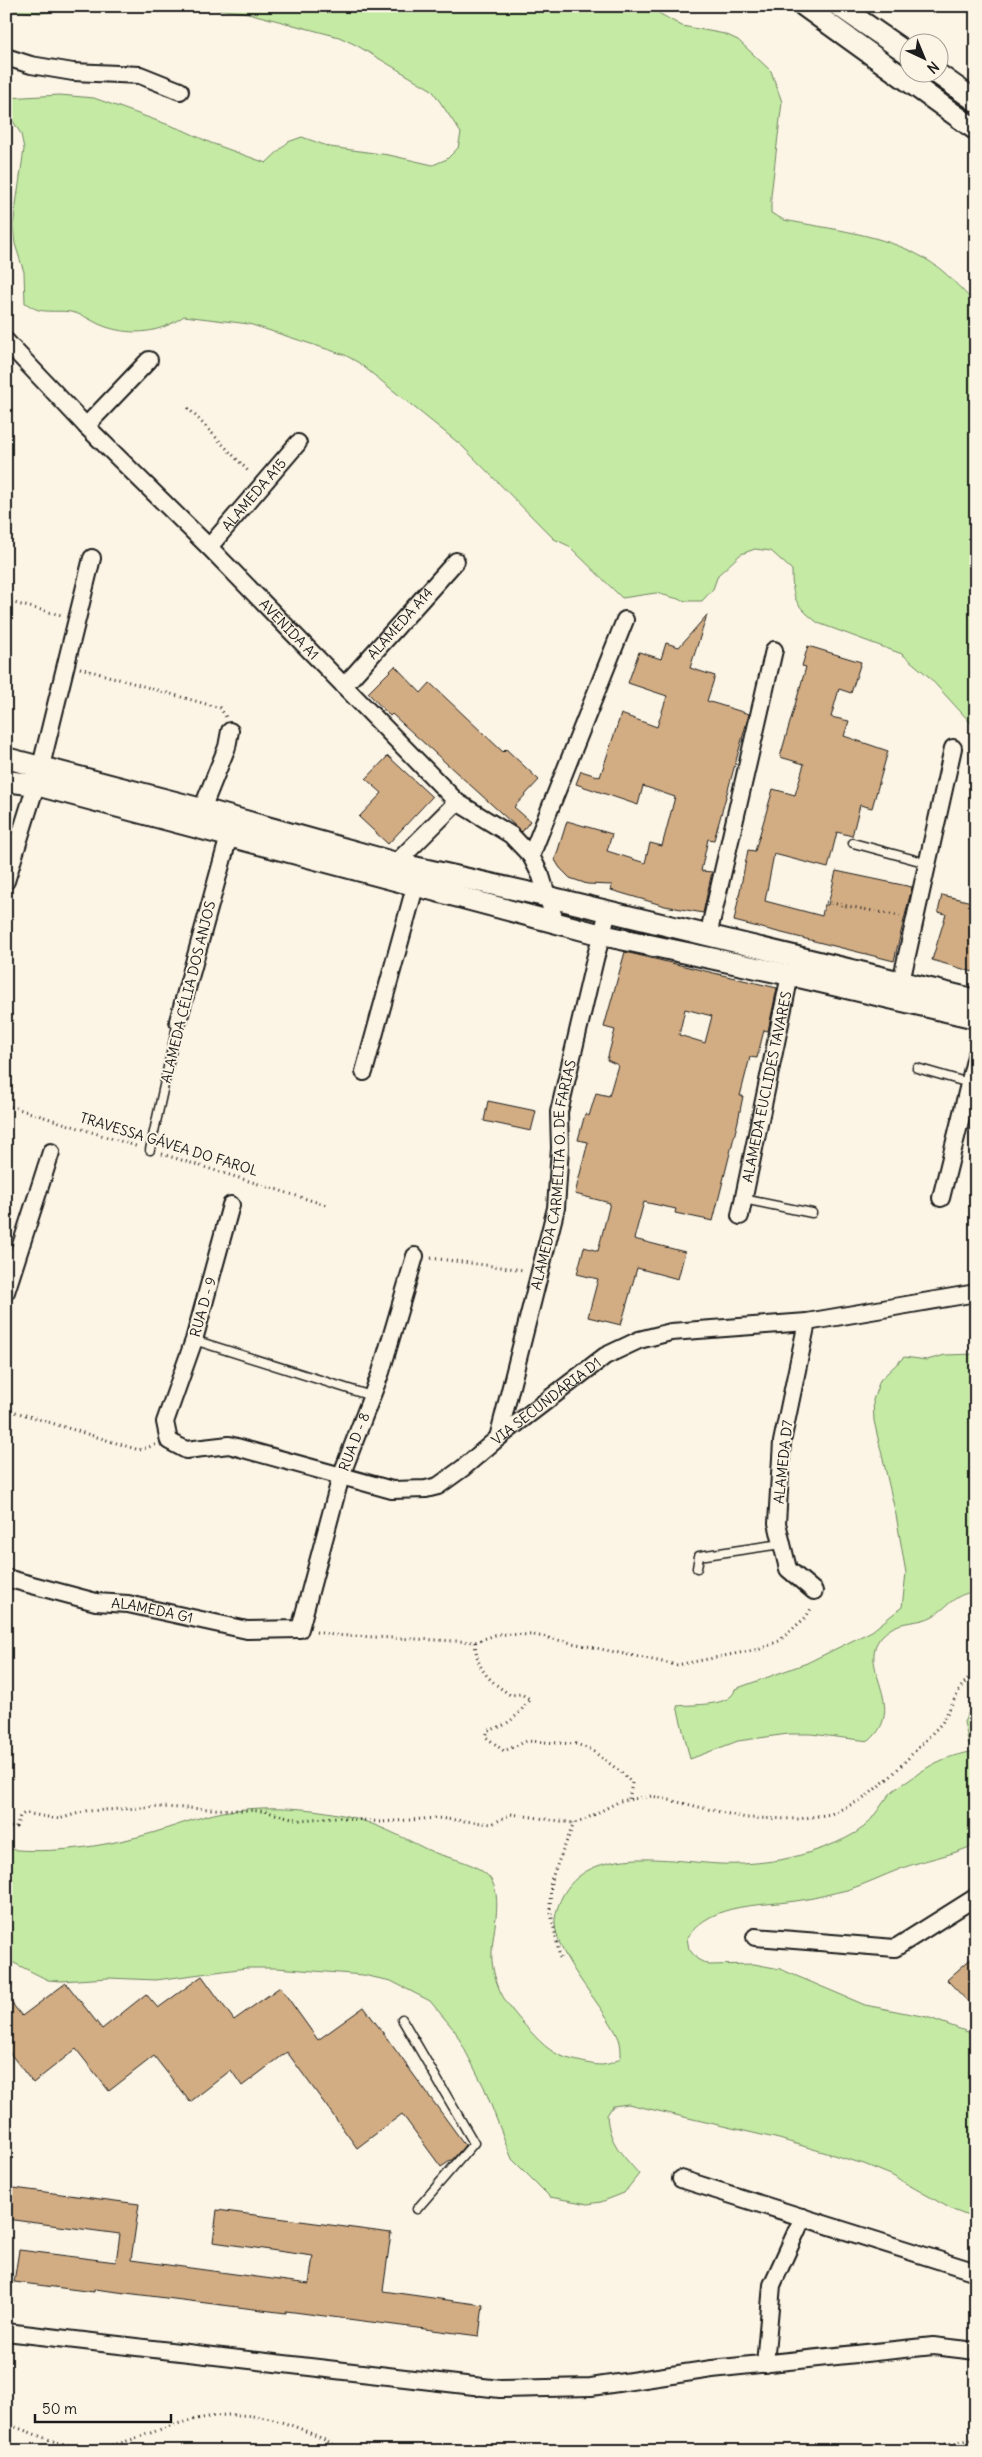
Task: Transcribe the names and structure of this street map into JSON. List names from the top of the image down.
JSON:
{
  "streets": {
    "street": [
      "ALAMEDA A15",
      "ALAMEDA A14",
      "AVENIDA A1",
      "ALAMEDA CÉLIA DOS ANJOS",
      "ALAMEDA EUCLIDES TAVARES",
      "ALAMEDA CARMELITA O. DE FARIAS",
      "RUA D - 9",
      "VIA SECUNDÁRIA D1",
      "RUA D - 8",
      "ALAMEDA D7",
      "ALAMEDA G1"
    ],
    "path": ["TRAVESSA GÁVEA DO FAROL"]
  },
  "crossings": [
    ["ALAMEDA A15", "AVENIDA A1"],
    ["ALAMEDA A14", "AVENIDA A1"],
    ["ALAMEDA CÉLIA DOS ANJOS", "TRAVESSA GÁVEA DO FAROL"],
    ["ALAMEDA CARMELITA O. DE FARIAS", "VIA SECUNDÁRIA D1"],
    ["RUA D - 9", "VIA SECUNDÁRIA D1"],
    ["VIA SECUNDÁRIA D1", "RUA D - 8"],
    ["VIA SECUNDÁRIA D1", "ALAMEDA D7"],
    ["RUA D - 8", "ALAMEDA G1"]
  ],
  "scale_bar": "50 m",
  "north": "bottom right"
}
